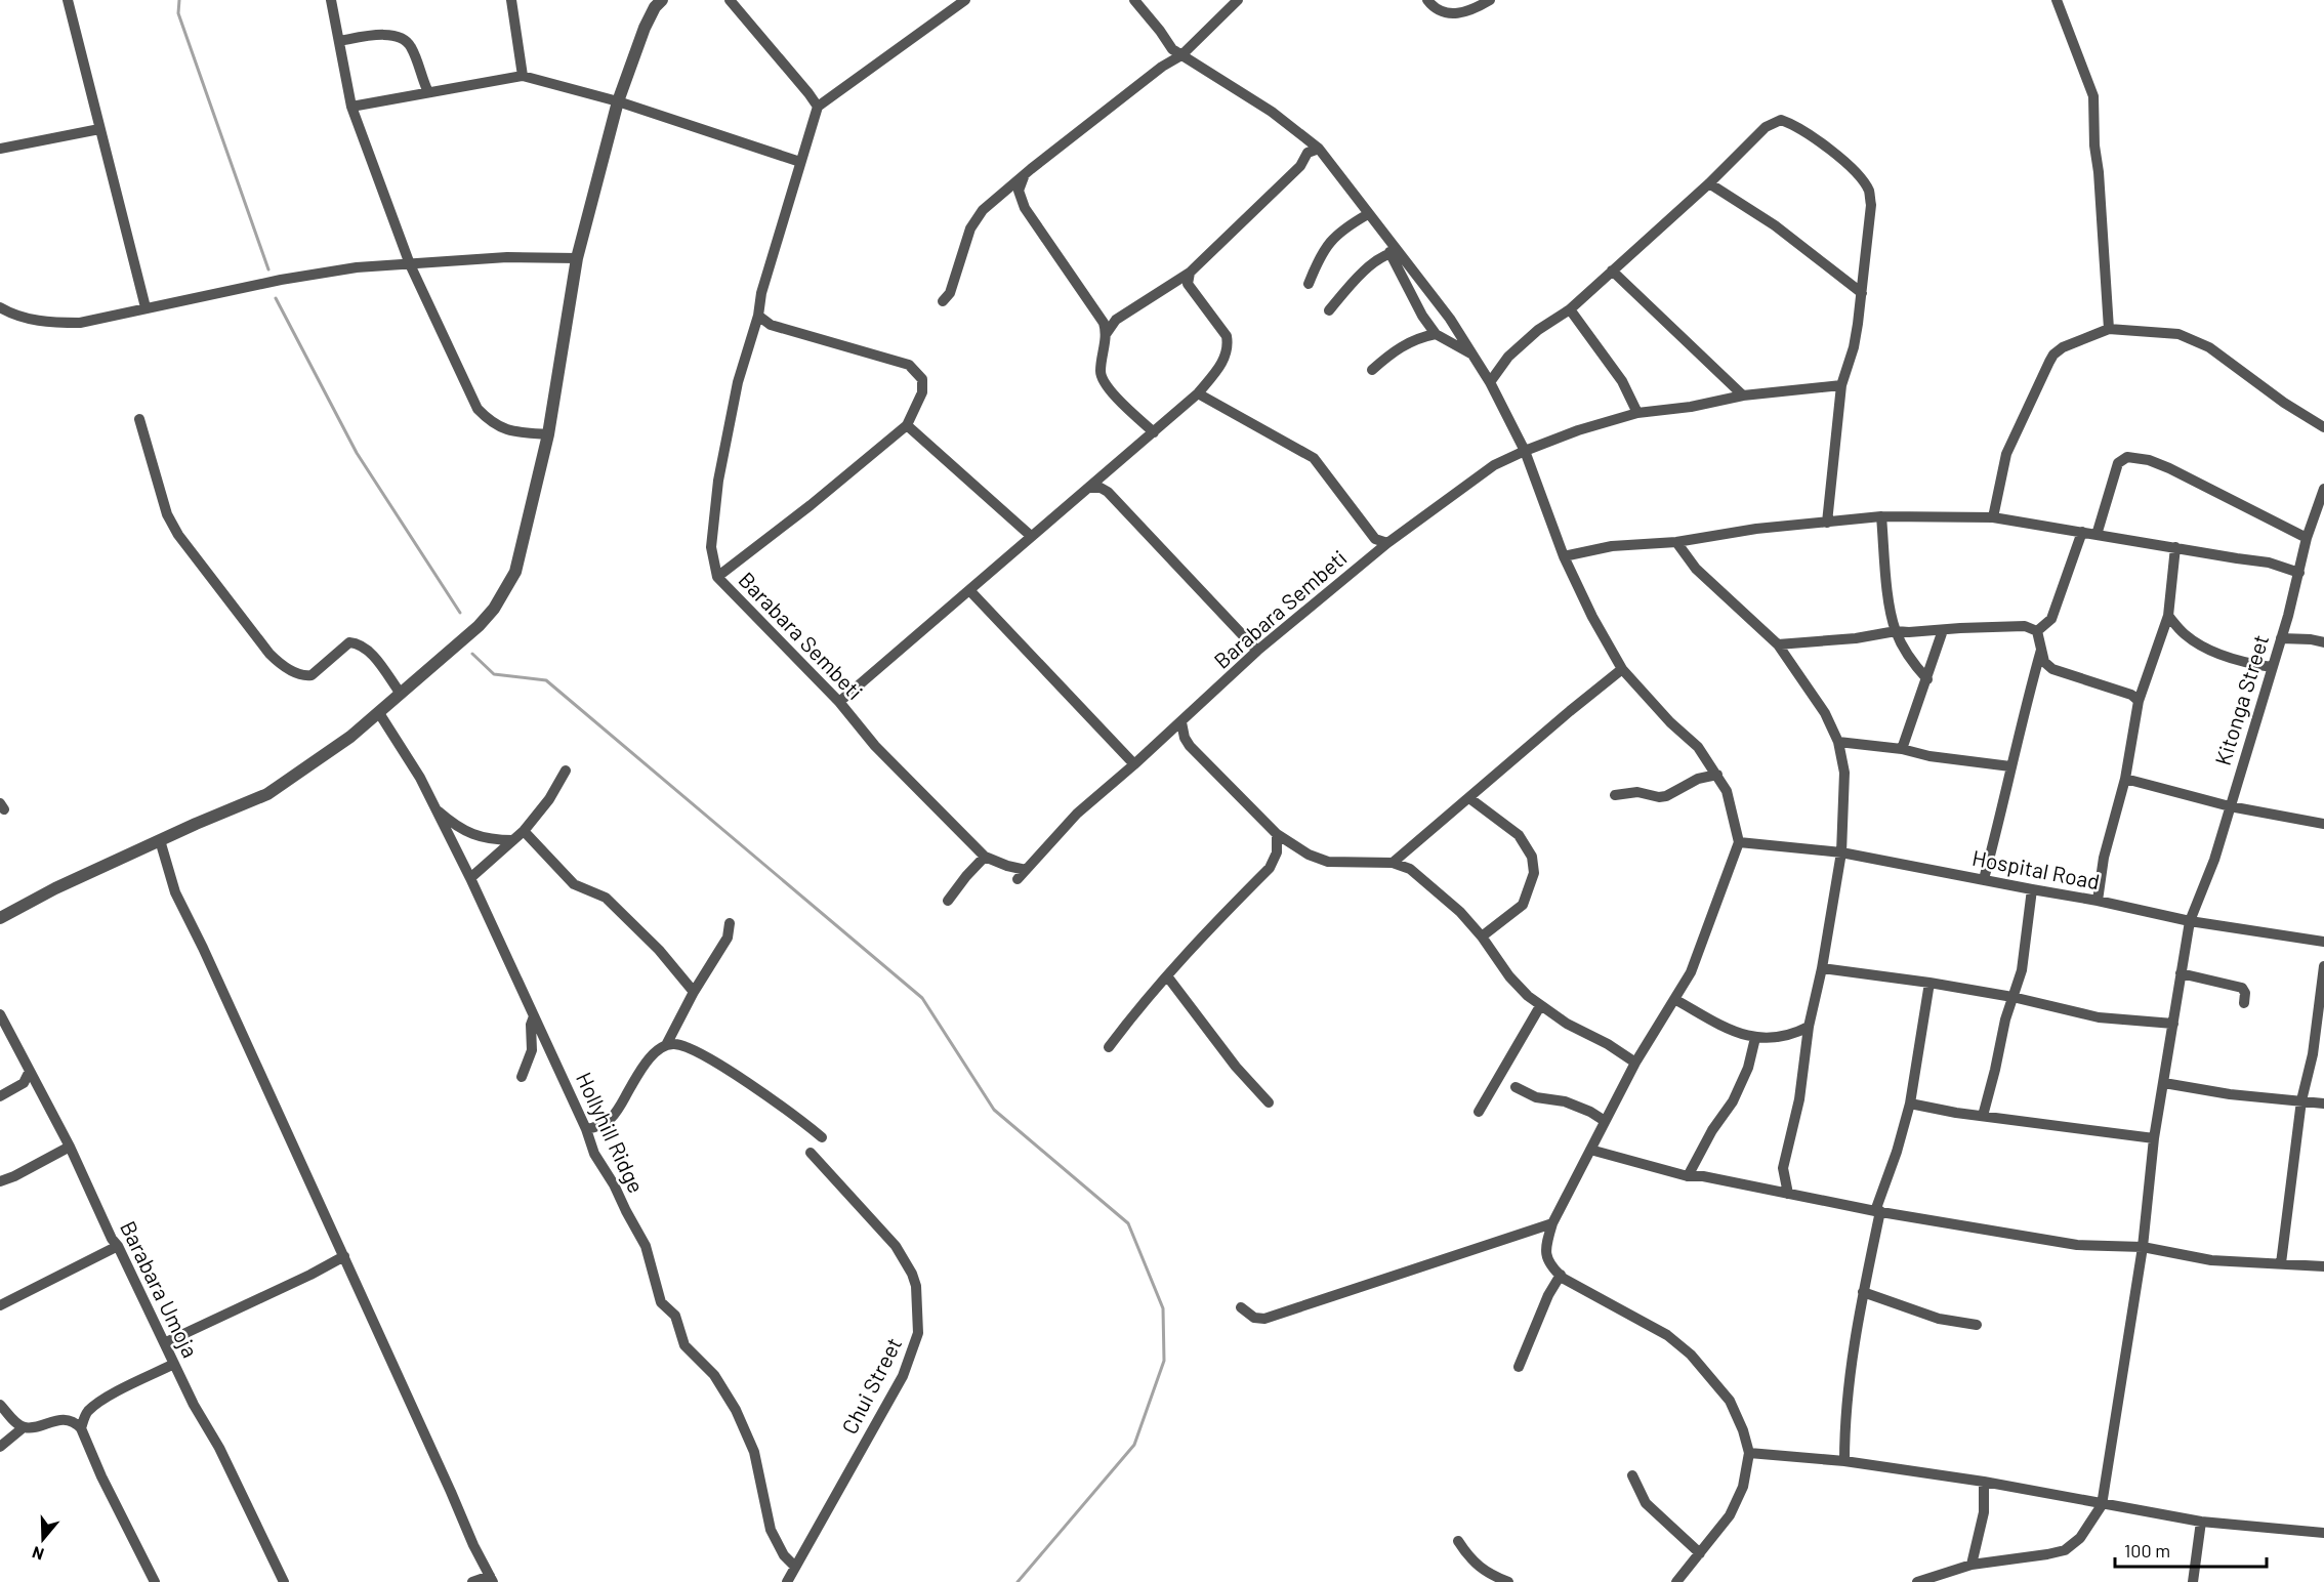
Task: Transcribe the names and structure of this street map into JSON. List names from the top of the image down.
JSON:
{
  "streets": {
    "street": [
      "Barabara Sembeti",
      "Kitonga Street",
      "Hospital Road",
      "Hollyhill Ridge",
      "Barabara Umoja",
      "Chui Street"
    ]
  },
  "crossings": [
    ["Kitonga Street", "Hospital Road"],
    ["Hollyhill Ridge", "Chui Street"]
  ],
  "scale_bar": "100 m",
  "north": "bottom"
}
